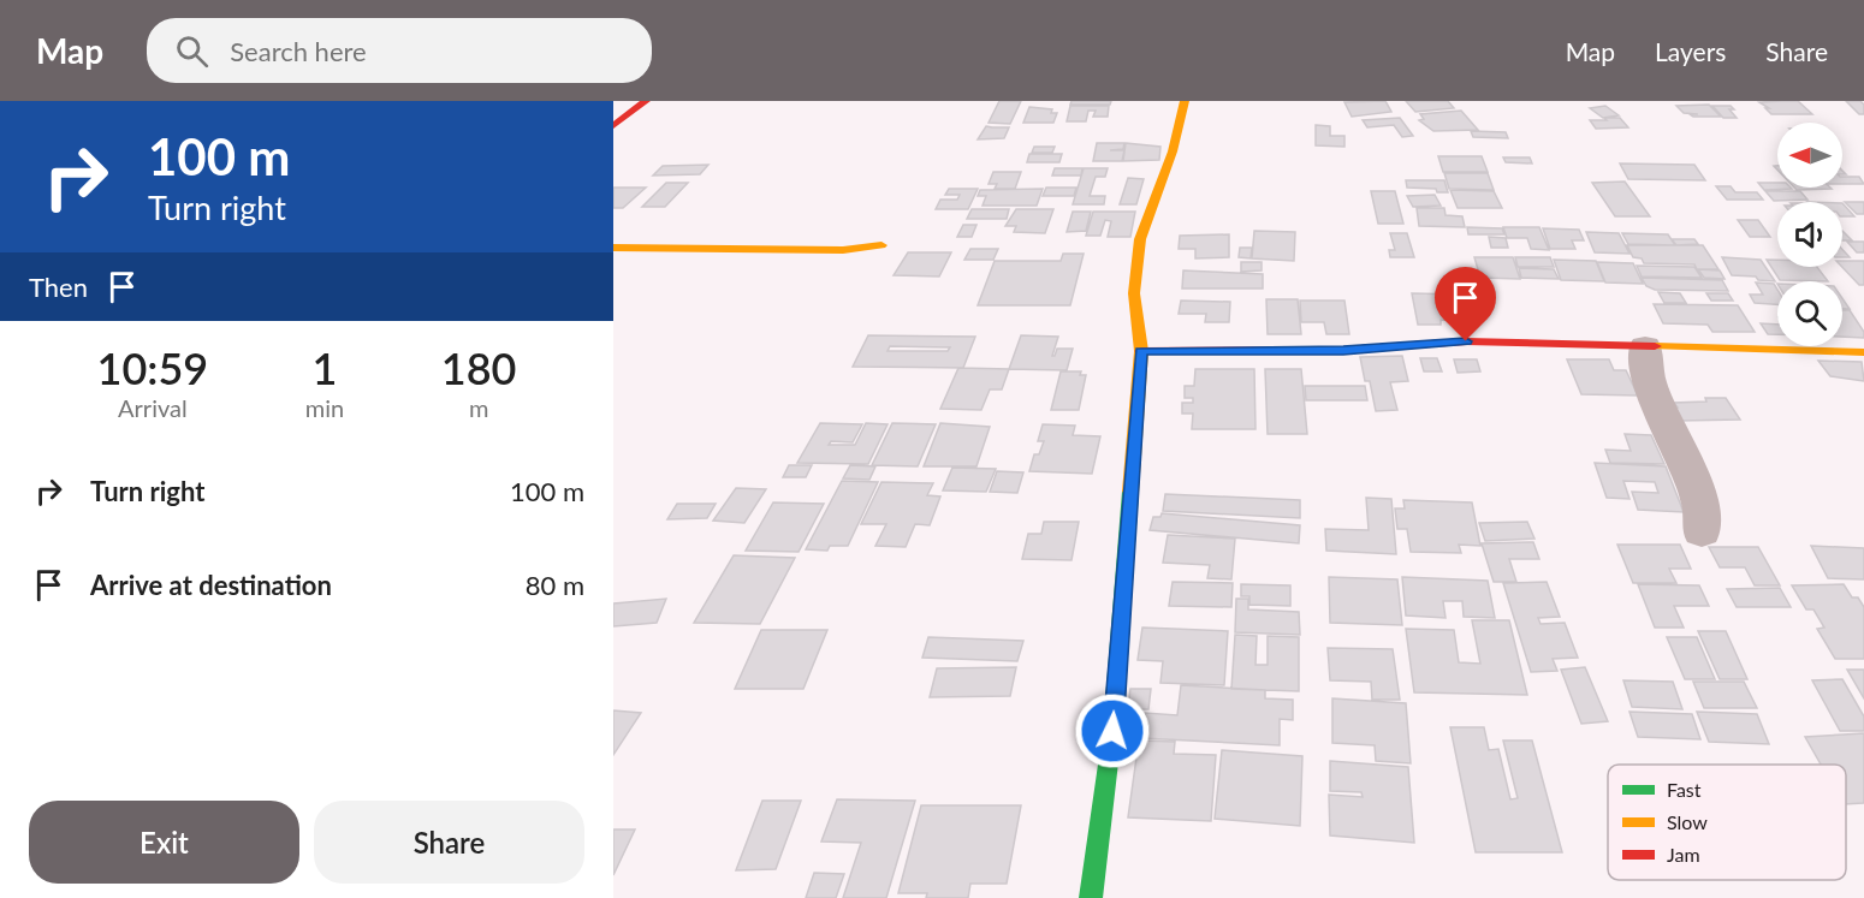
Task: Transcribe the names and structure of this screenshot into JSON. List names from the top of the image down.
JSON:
{
  "legend": ["Fast", "Slow", "Jam"],
  "north": "left",
  "page": {
    "header": "Map",
    "search": "Search here",
    "nav": ["Map", "Layers", "Share"],
    "turn": ["100 m", "Turn right"],
    "then": "Then",
    "eta": [
      "10:59",
      "Arrival",
      "1",
      "min",
      "180",
      "m"
    ],
    "list": [
      {
        "name": "Turn right",
        "value": "100 m"
      },
      {
        "name": "Arrive at destination",
        "value": "80 m"
      }
    ],
    "buttons": ["Exit", "Share"]
  }
}
